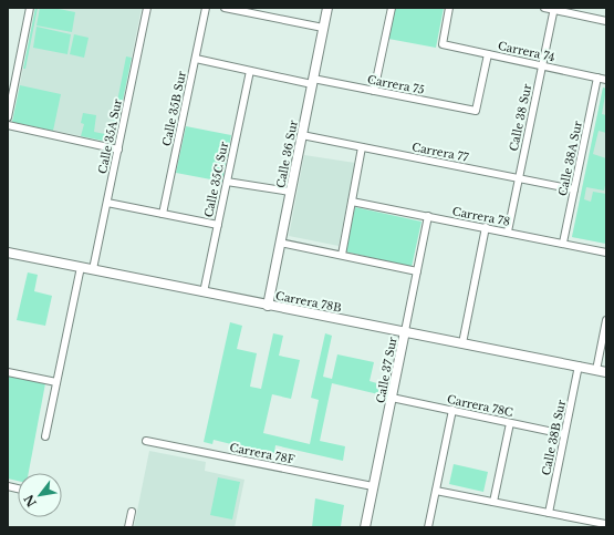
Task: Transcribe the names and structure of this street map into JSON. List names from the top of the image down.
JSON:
{
  "streets": {
    "street": [
      "Carrera 74",
      "Carrera 75",
      "Calle 35B Sur",
      "Calle 38 Sur",
      "Calle 35A Sur",
      "Carrera 77",
      "Calle 36 Sur",
      "Calle 38A Sur",
      "Calle 35C Sur",
      "Carrera 78",
      "Carrera 78B",
      "Calle 37 Sur",
      "Carrera 78C",
      "Calle 38B Sur",
      "Carrera 78F"
    ]
  },
  "crossings": [
    ["Carrera 74", "Carrera 75"],
    ["Carrera 74", "Calle 38 Sur"],
    ["Carrera 74", "Calle 38A Sur"],
    ["Carrera 75", "Calle 35B Sur"],
    ["Carrera 75", "Calle 36 Sur"],
    ["Carrera 75", "Calle 35C Sur"],
    ["Calle 38 Sur", "Carrera 77"],
    ["Calle 38 Sur", "Carrera 78"],
    ["Calle 35A Sur", "Carrera 78B"],
    ["Carrera 77", "Calle 36 Sur"],
    ["Carrera 77", "Calle 38A Sur"],
    ["Calle 36 Sur", "Carrera 78B"],
    ["Calle 38A Sur", "Carrera 78"],
    ["Calle 35C Sur", "Carrera 78B"],
    ["Carrera 78", "Calle 37 Sur"],
    ["Carrera 78B", "Calle 37 Sur"],
    ["Carrera 78B", "Calle 38B Sur"],
    ["Calle 37 Sur", "Carrera 78C"],
    ["Calle 37 Sur", "Carrera 78F"],
    ["Carrera 78C", "Calle 38B Sur"]
  ],
  "north": "bottom left"
}
